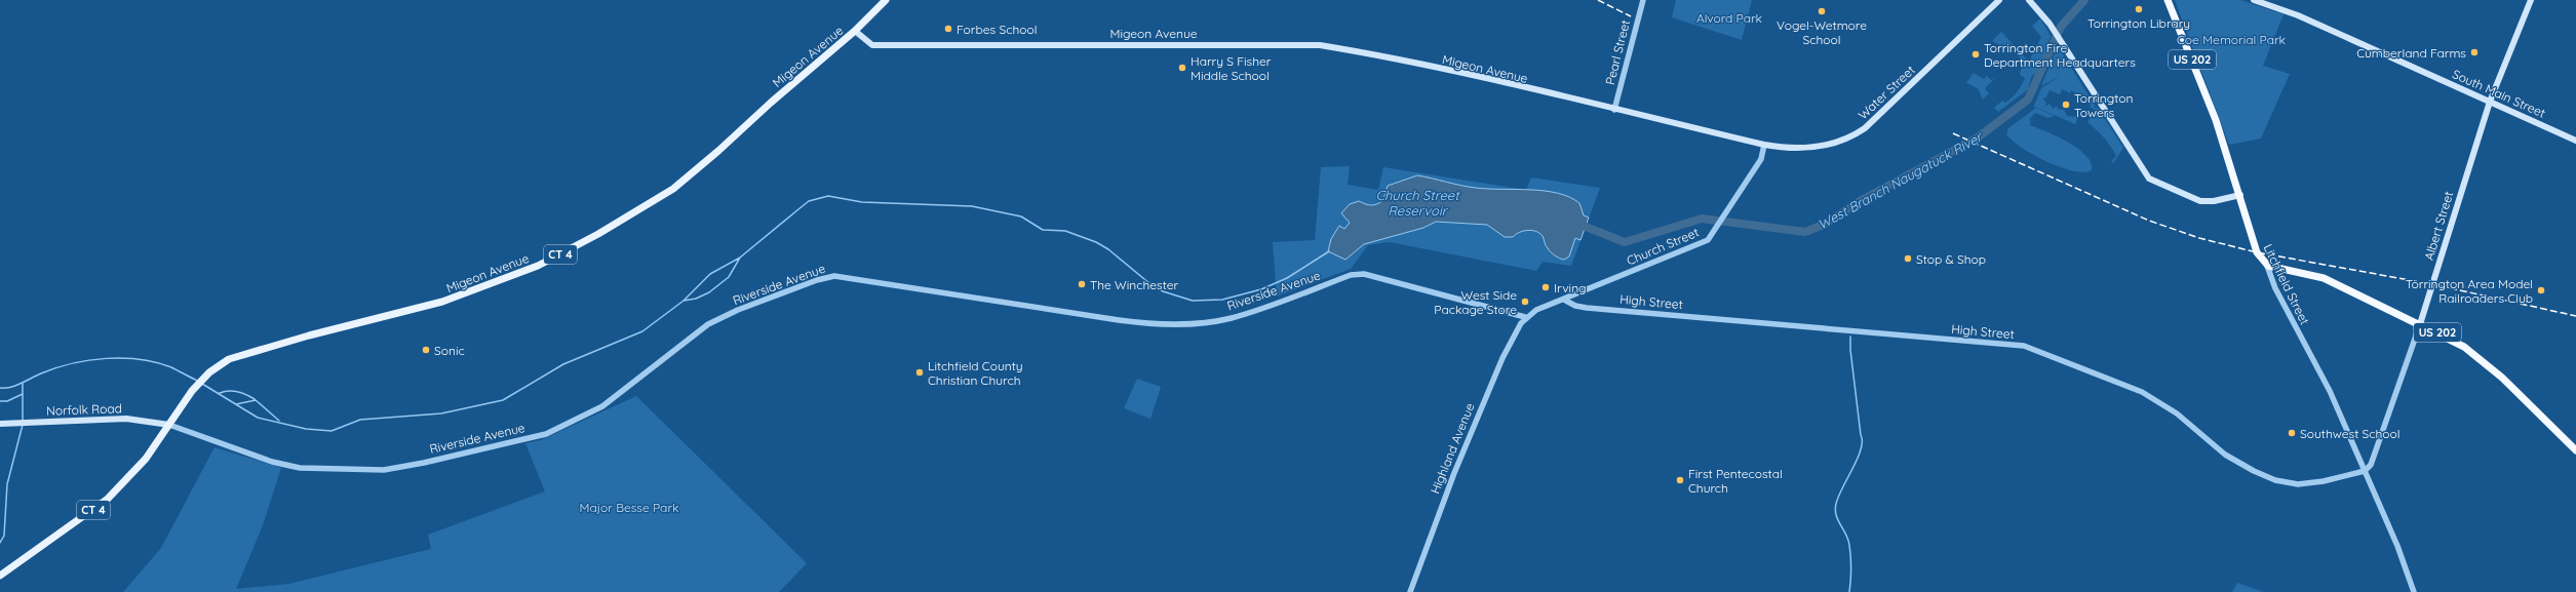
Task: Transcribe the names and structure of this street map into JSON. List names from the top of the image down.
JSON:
{
  "streets": {
    "highway": ["US 202", "Litchfield Street"],
    "main road": [
      "Migeon Avenue",
      "Water Street",
      "South Main Street",
      "Albert Street",
      "CT 4",
      "Norfolk Road"
    ],
    "street": [
      "Pearl Street",
      "Church Street",
      "Riverside Avenue",
      "High Street",
      "Highland Avenue"
    ]
  },
  "crossings": [
    ["Migeon Avenue", "Pearl Street"],
    ["Migeon Avenue", "Water Street"],
    ["Migeon Avenue", "Church Street"],
    ["Migeon Avenue", "CT 4"],
    ["Migeon Avenue", "Riverside Avenue"],
    ["Migeon Avenue", "Norfolk Road"],
    ["US 202", "Albert Street"],
    ["US 202", "Litchfield Street"],
    ["Water Street", "Church Street"],
    ["South Main Street", "Albert Street"],
    ["Albert Street", "Litchfield Street"],
    ["Albert Street", "High Street"],
    ["Church Street", "Riverside Avenue"],
    ["Church Street", "High Street"],
    ["Church Street", "Highland Avenue"],
    ["CT 4", "Riverside Avenue"],
    ["CT 4", "Norfolk Road"],
    ["Riverside Avenue", "Norfolk Road"],
    ["Riverside Avenue", "Highland Avenue"],
    ["Litchfield Street", "High Street"]
  ],
  "water": ["West Branch Naugatuck River", "Church Street Reservoir"],
  "parks": ["Alvord Park", "Coe Memorial Park", "Major Besse Park"],
  "places": [
    "Torrington Library",
    "Vogel-Wetmore School",
    "Forbes School",
    "Cumberland Farms",
    "Torrington Fire Department Headquarters",
    "Harry S Fisher Middle School",
    "Torrington Towers",
    "Stop & Shop",
    "The Winchester",
    "Irving",
    "Torrington Area Model Railroaders Club",
    "West Side Package Store",
    "Sonic",
    "Litchfield County Christian Church",
    "Southwest School",
    "First Pentecostal Church"
  ]
}
